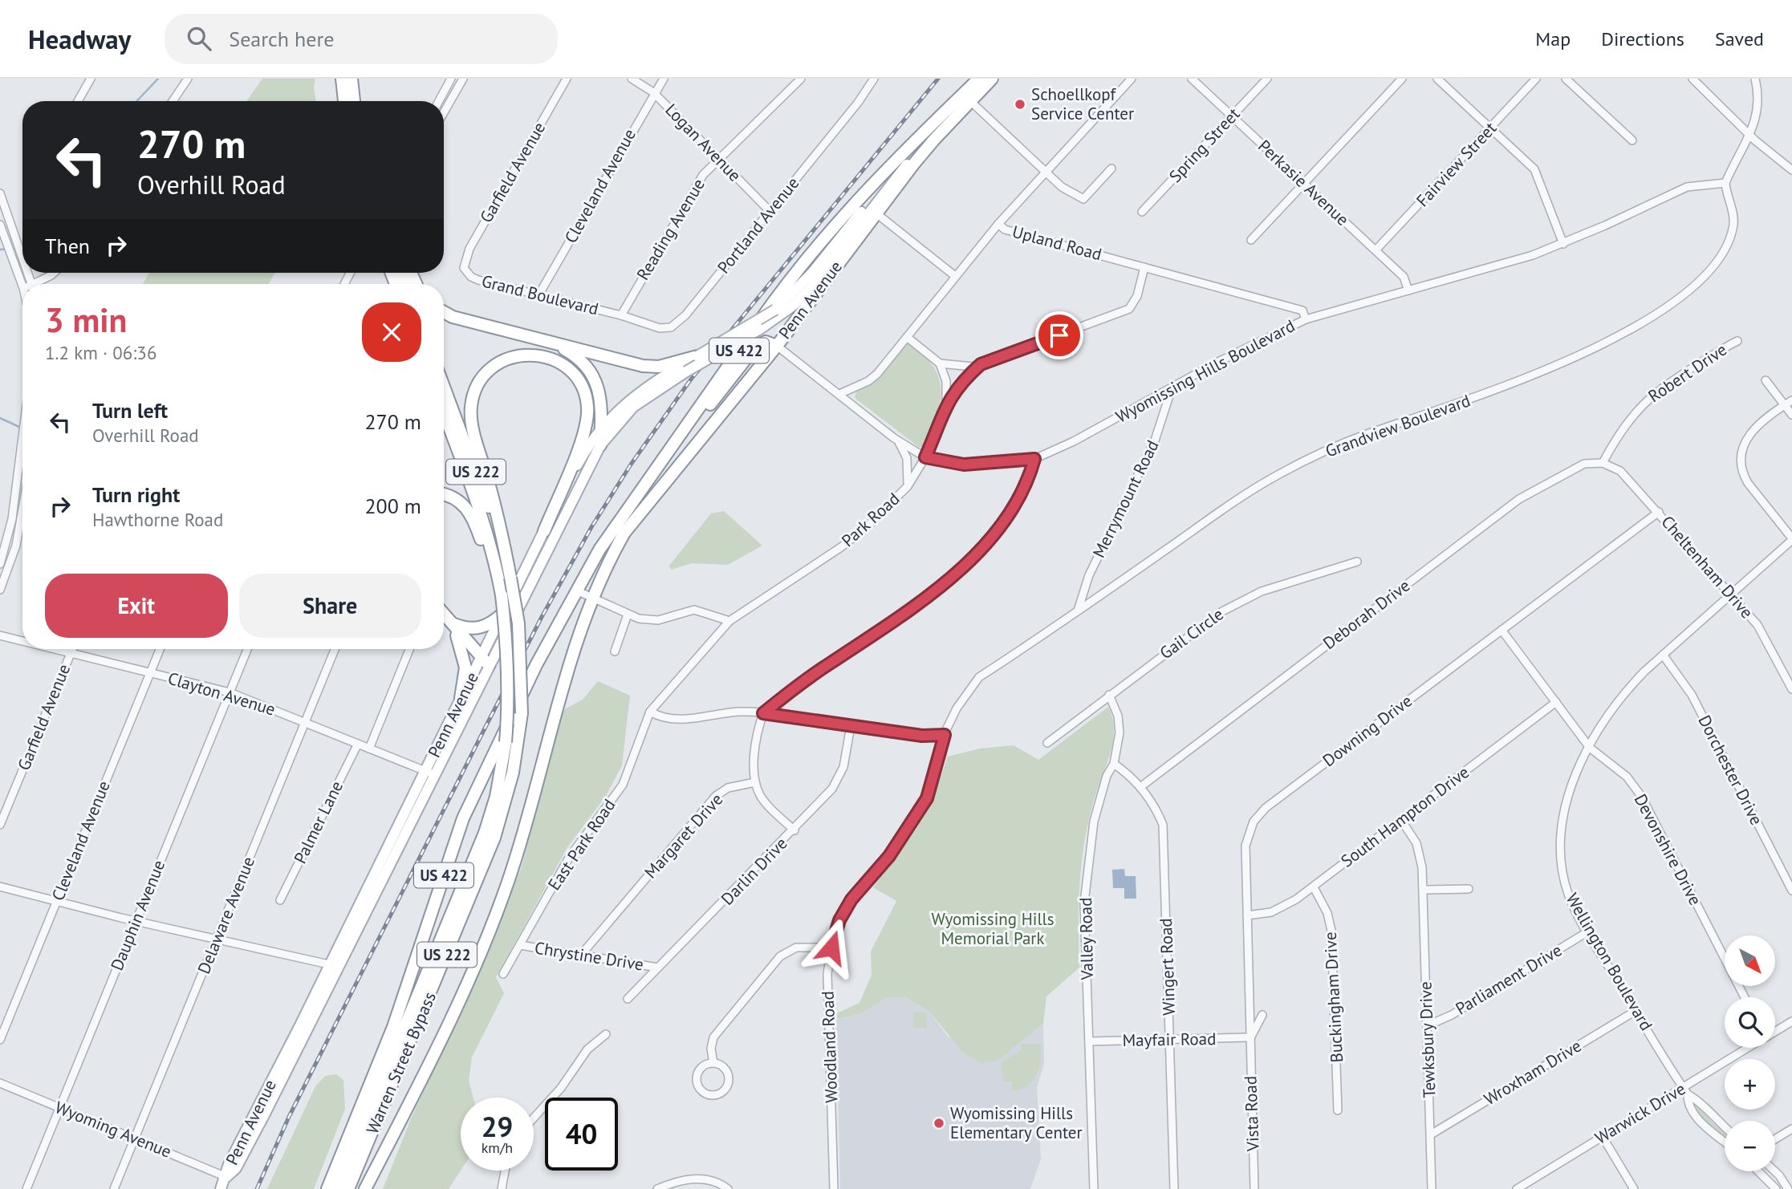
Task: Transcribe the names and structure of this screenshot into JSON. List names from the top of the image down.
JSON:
{
  "streets": {
    "highway": [
      "Penn Avenue",
      "US 422",
      "US 222",
      "Warren Street Bypass"
    ],
    "street": [
      "Logan Avenue",
      "Spring Street",
      "Fairview Street",
      "Garfield Avenue",
      "Perkasie Avenue",
      "Cleveland Avenue",
      "Portland Avenue",
      "Reading Avenue",
      "Upland Road",
      "Grand Boulevard",
      "Wyomissing Hills Boulevard",
      "Robert Drive",
      "Grandview Boulevard",
      "Merrymount Road",
      "Park Road",
      "Cheltenham Drive",
      "Deborah Drive",
      "Gail Circle",
      "Clayton Avenue",
      "Downing Drive",
      "Dorchester Drive",
      "South Hampton Drive",
      "Palmer Lane",
      "Margaret Drive",
      "East Park Road",
      "Devonshire Drive",
      "Darlin Drive",
      "Dauphin Avenue",
      "Delaware Avenue",
      "Valley Road",
      "Chrystine Drive",
      "Wellington Boulevard",
      "Wingert Road",
      "Parliament Drive",
      "Buckingham Drive",
      "Mayfair Road",
      "Tewksbury Drive",
      "Woodland Road",
      "Wroxham Drive",
      "Vista Road",
      "Warwick Drive",
      "Wyoming Avenue"
    ]
  },
  "crossings": [
    ["Logan Avenue", "Cleveland Avenue"],
    ["Logan Avenue", "Portland Avenue"],
    ["Logan Avenue", "Reading Avenue"],
    ["Spring Street", "Perkasie Avenue"],
    ["Fairview Street", "Perkasie Avenue"],
    ["Garfield Avenue", "Grand Boulevard"],
    ["Garfield Avenue", "Clayton Avenue"],
    ["Perkasie Avenue", "Wyomissing Hills Boulevard"],
    ["Cleveland Avenue", "Grand Boulevard"],
    ["Cleveland Avenue", "Clayton Avenue"],
    ["Portland Avenue", "Reading Avenue"],
    ["Portland Avenue", "Grand Boulevard"],
    ["Reading Avenue", "Grand Boulevard"],
    ["Upland Road", "Wyomissing Hills Boulevard"],
    ["Penn Avenue", "US 422"],
    ["Penn Avenue", "Wyomissing Hills Boulevard"],
    ["Penn Avenue", "Clayton Avenue"],
    ["Penn Avenue", "Wyoming Avenue"],
    ["Wyomissing Hills Boulevard", "Grandview Boulevard"],
    ["Wyomissing Hills Boulevard", "Merrymount Road"],
    ["Wyomissing Hills Boulevard", "Park Road"],
    ["Robert Drive", "Cheltenham Drive"],
    ["Robert Drive", "Deborah Drive"],
    ["Grandview Boulevard", "Merrymount Road"],
    ["Grandview Boulevard", "Woodland Road"],
    ["US 222", "Warren Street Bypass"],
    ["Park Road", "East Park Road"],
    ["Cheltenham Drive", "Deborah Drive"],
    ["Cheltenham Drive", "Downing Drive"],
    ["Cheltenham Drive", "Wellington Boulevard"],
    ["Deborah Drive", "Wingert Road"],
    ["Gail Circle", "Valley Road"],
    ["Clayton Avenue", "Palmer Lane"],
    ["Clayton Avenue", "Dauphin Avenue"],
    ["Clayton Avenue", "Delaware Avenue"],
    ["Downing Drive", "South Hampton Drive"],
    ["Downing Drive", "Devonshire Drive"],
    ["Downing Drive", "Mayfair Road"],
    ["Downing Drive", "Vista Road"],
    ["Dorchester Drive", "Wellington Boulevard"],
    ["South Hampton Drive", "Devonshire Drive"],
    ["South Hampton Drive", "Buckingham Drive"],
    ["South Hampton Drive", "Tewksbury Drive"],
    ["Margaret Drive", "Chrystine Drive"],
    ["East Park Road", "Chrystine Drive"],
    ["Devonshire Drive", "Wellington Boulevard"],
    ["Darlin Drive", "Chrystine Drive"],
    ["Dauphin Avenue", "Wyoming Avenue"],
    ["Delaware Avenue", "Wyoming Avenue"],
    ["Valley Road", "Wingert Road"],
    ["Valley Road", "Mayfair Road"],
    ["Wellington Boulevard", "Parliament Drive"],
    ["Wellington Boulevard", "Wroxham Drive"],
    ["Wellington Boulevard", "Warwick Drive"],
    ["Wingert Road", "Mayfair Road"],
    ["Parliament Drive", "Tewksbury Drive"],
    ["Mayfair Road", "Vista Road"],
    ["Tewksbury Drive", "Wroxham Drive"]
  ],
  "parks": ["Wyomissing Hills Memorial Park"],
  "places": ["Schoellkopf Service Center", "Wyomissing Hills Elementary Center"],
  "north": "bottom right",
  "page": {
    "header": "Headway",
    "search": "Search here",
    "nav": ["Map", "Directions", "Saved"],
    "turn": ["270 m", "Overhill Road"],
    "then": "Then",
    "heading": ["3 min", "1.2 km · 06:36"],
    "list": [
      {
        "name": "Turn left",
        "note": "Overhill Road",
        "value": "270 m"
      },
      {
        "name": "Turn right",
        "note": "Hawthorne Road",
        "value": "200 m"
      }
    ],
    "buttons": ["Exit", "Share"],
    "map_buttons": ["+", "−"],
    "speed": "29 km/h",
    "limit": "40"
  }
}
